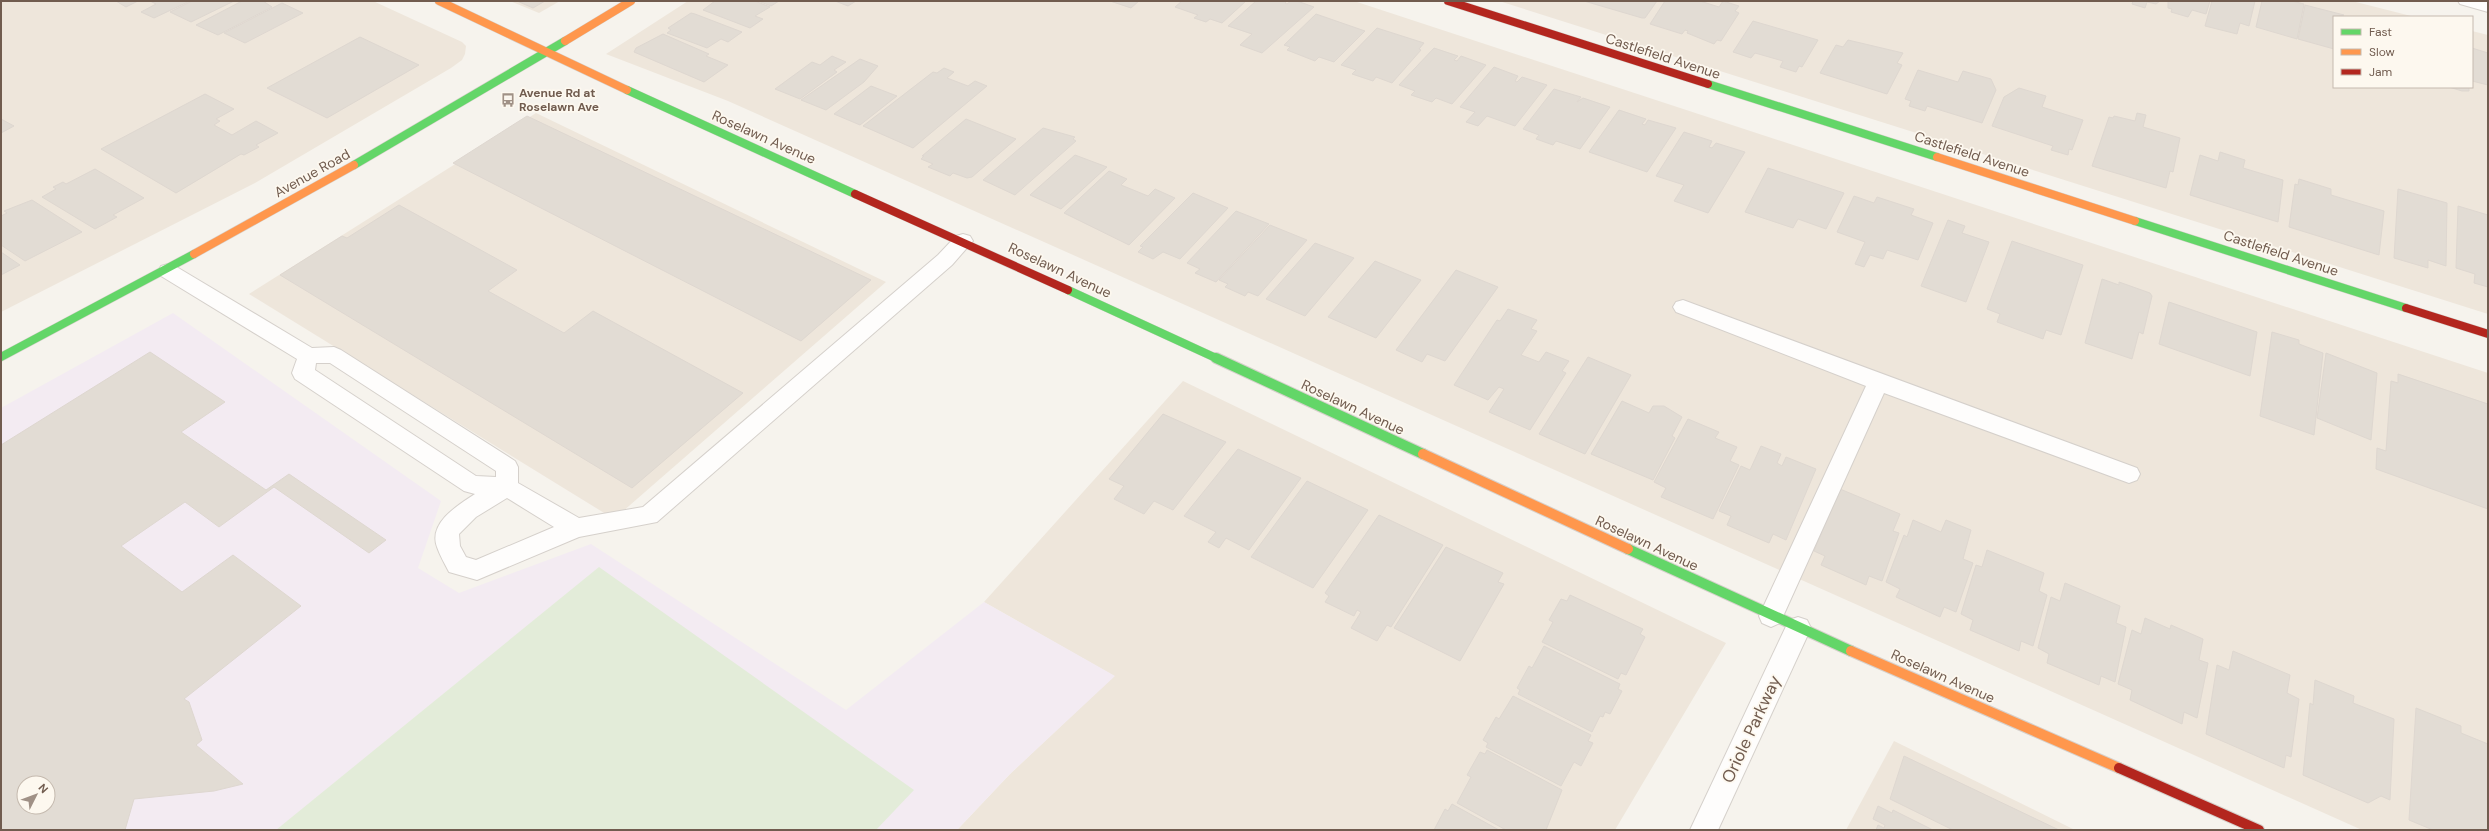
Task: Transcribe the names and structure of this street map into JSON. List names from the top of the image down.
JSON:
{
  "streets": {
    "street": [
      "Castlefield Avenue",
      "Roselawn Avenue",
      "Avenue Road",
      "Oriole Parkway"
    ]
  },
  "crossings": [
    ["Roselawn Avenue", "Avenue Road"],
    ["Roselawn Avenue", "Oriole Parkway"]
  ],
  "places": {
    "bus stop": ["Avenue Rd at Roselawn Ave"]
  },
  "legend": ["Fast", "Slow", "Jam"],
  "north": "top right"
}
